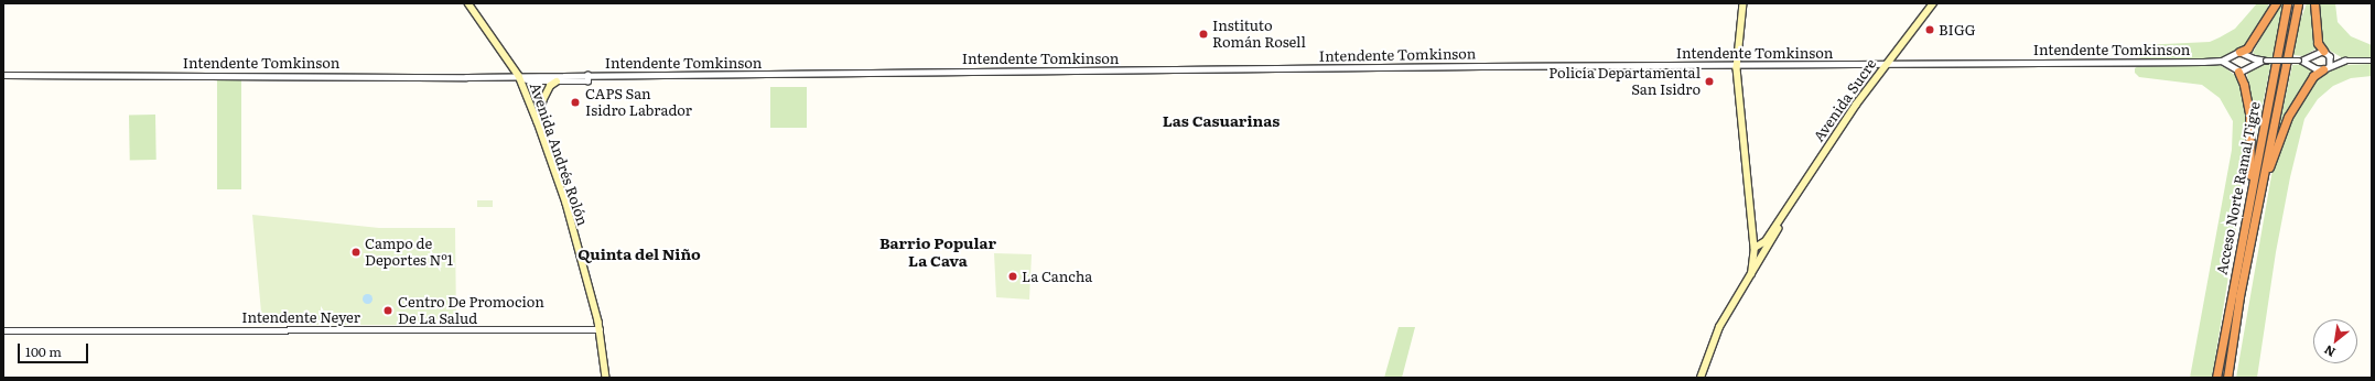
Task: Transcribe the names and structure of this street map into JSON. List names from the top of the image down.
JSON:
{
  "streets": {
    "highway": ["Acceso Norte Ramal Tigre"],
    "main road": ["Avenida Sucre", "Avenida Andrés Rolón"],
    "street": ["Intendente Tomkinson", "Intendente Neyer"]
  },
  "crossings": [
    ["Intendente Tomkinson", "Avenida Sucre"],
    ["Intendente Tomkinson", "Avenida Andrés Rolón"],
    ["Avenida Andrés Rolón", "Intendente Neyer"]
  ],
  "districts": ["Las Casuarinas", "Barrio Popular La Cava", "Quinta del Niño"],
  "places": [
    "BIGG",
    "Instituto Román Rosell",
    "Policía Departamental San Isidro",
    "CAPS San Isidro Labrador",
    "Campo de Deportes Nº1",
    "La Cancha",
    "Centro De Promocion De La Salud"
  ],
  "scale_bar": "100 m",
  "north": "bottom left"
}
